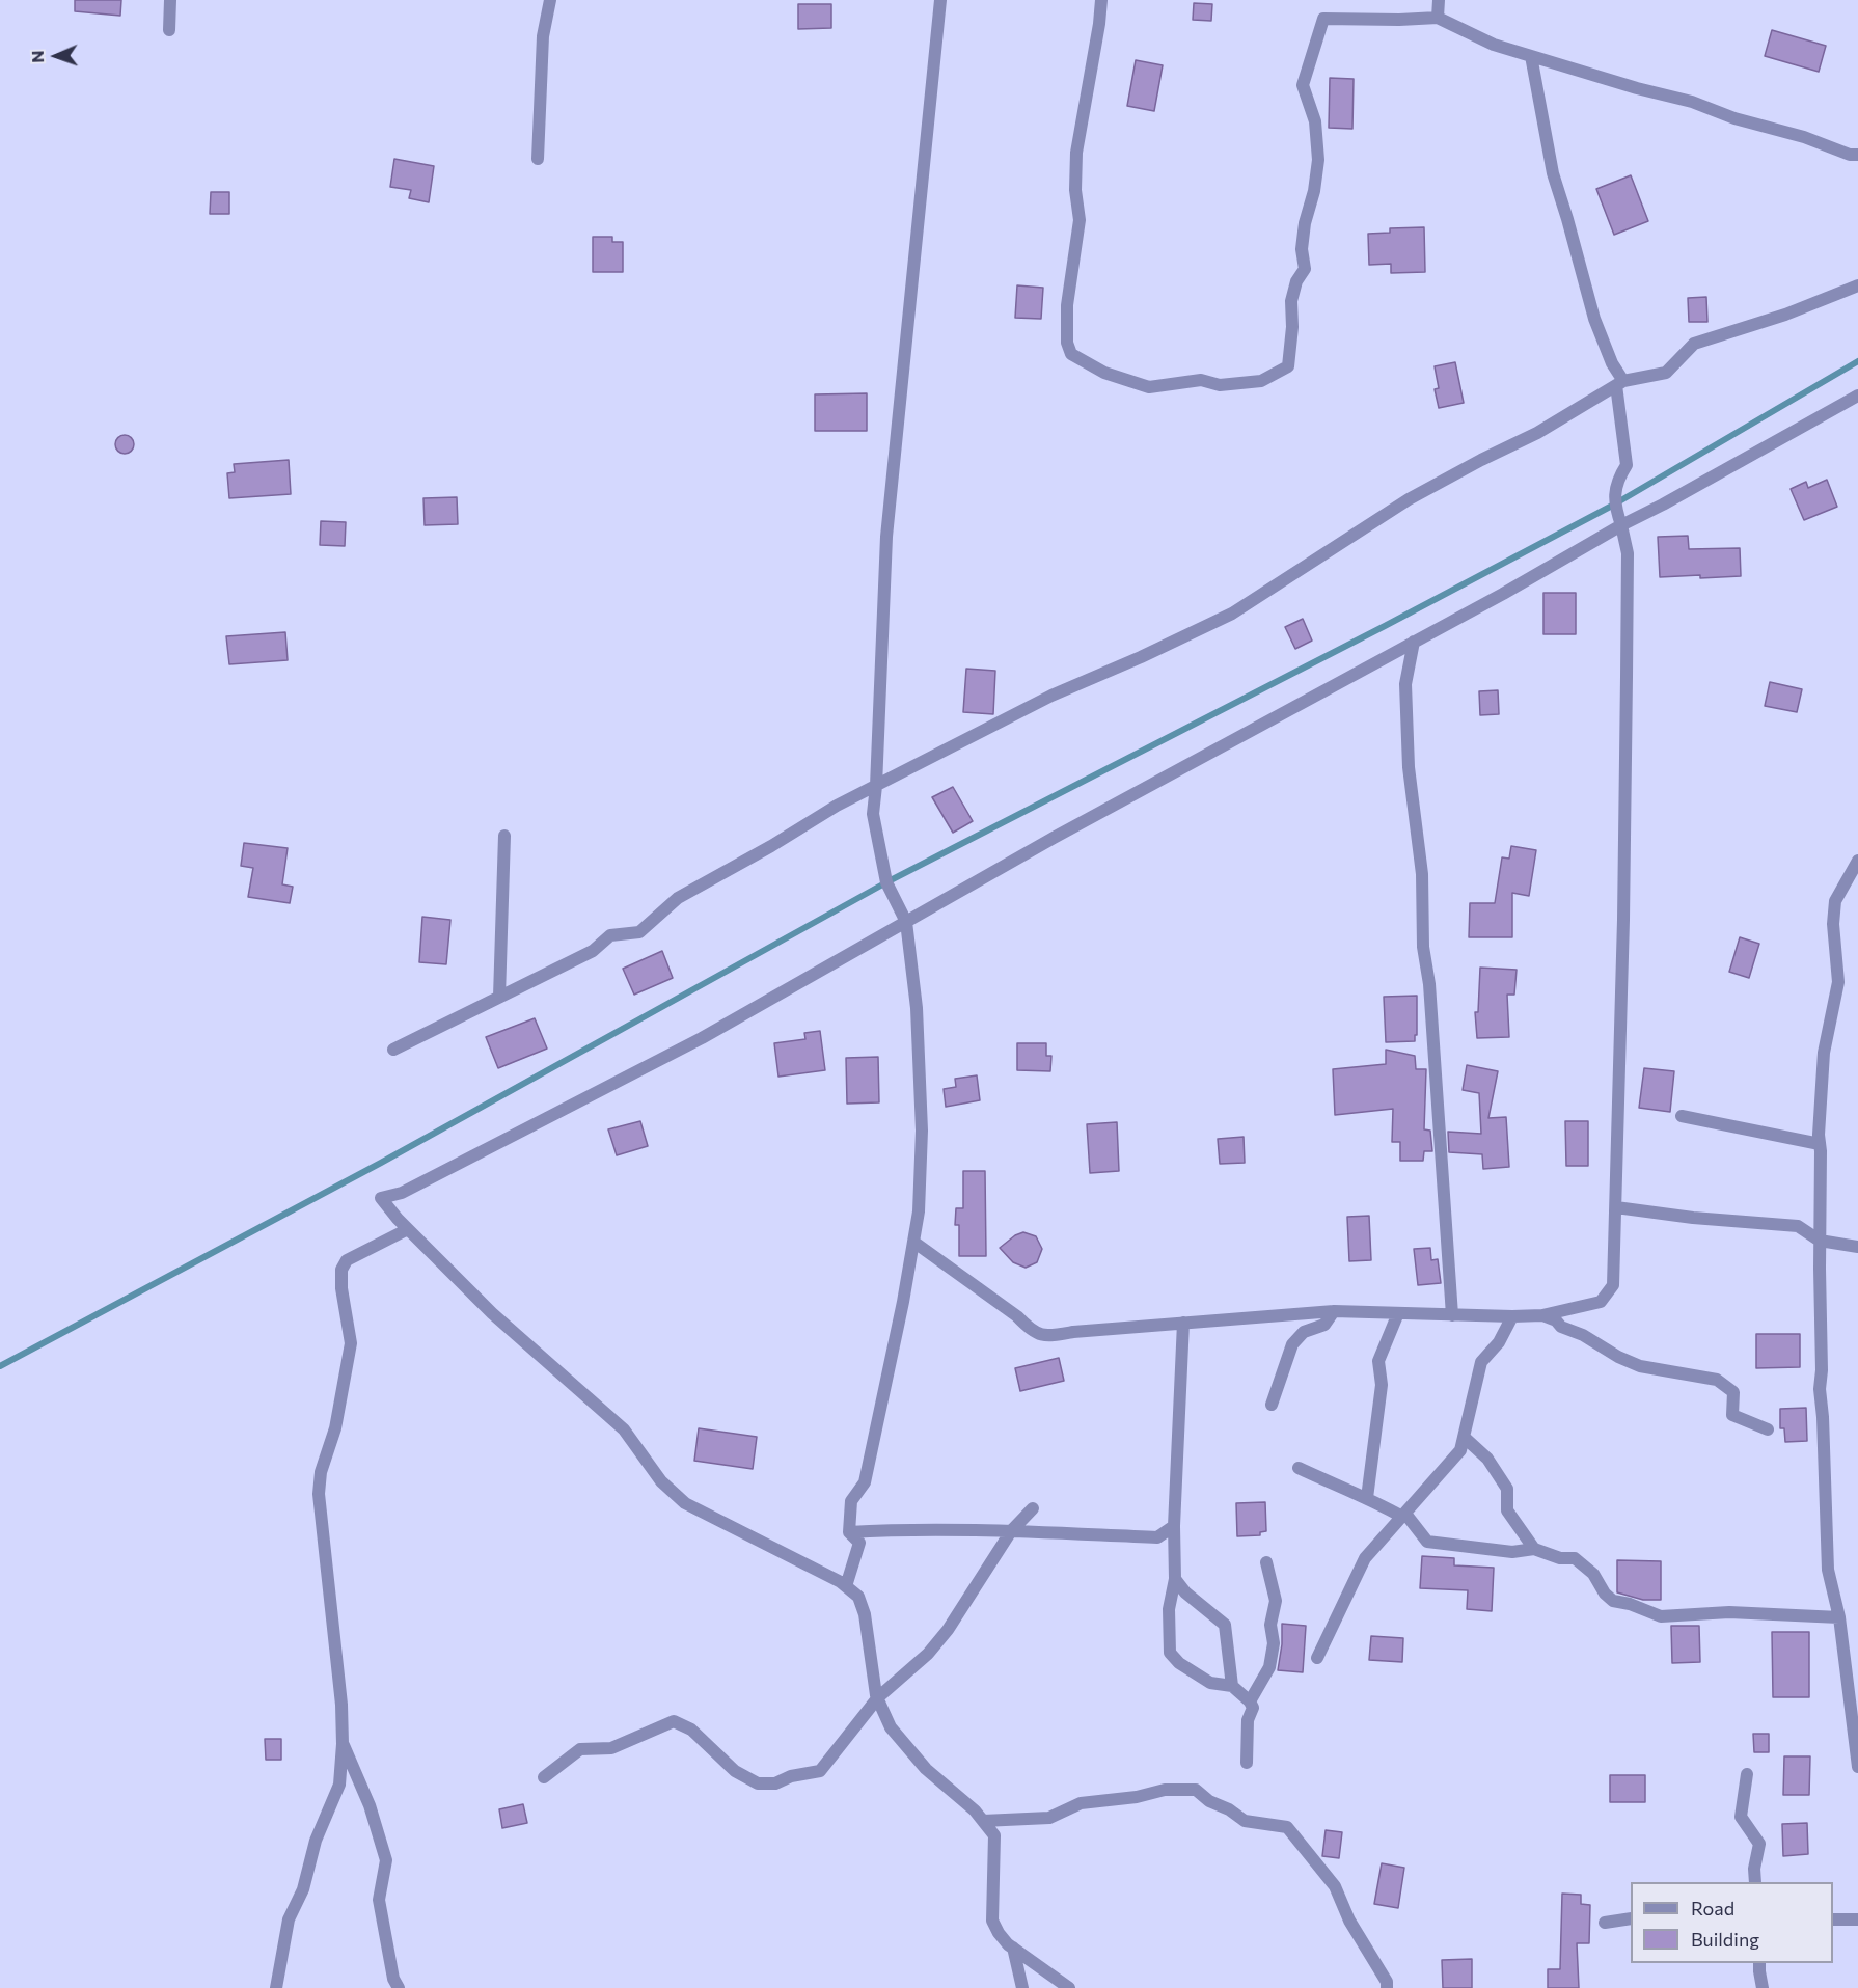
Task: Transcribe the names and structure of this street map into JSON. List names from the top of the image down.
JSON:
{
  "legend": ["Road", "Building"],
  "north": "left"
}
